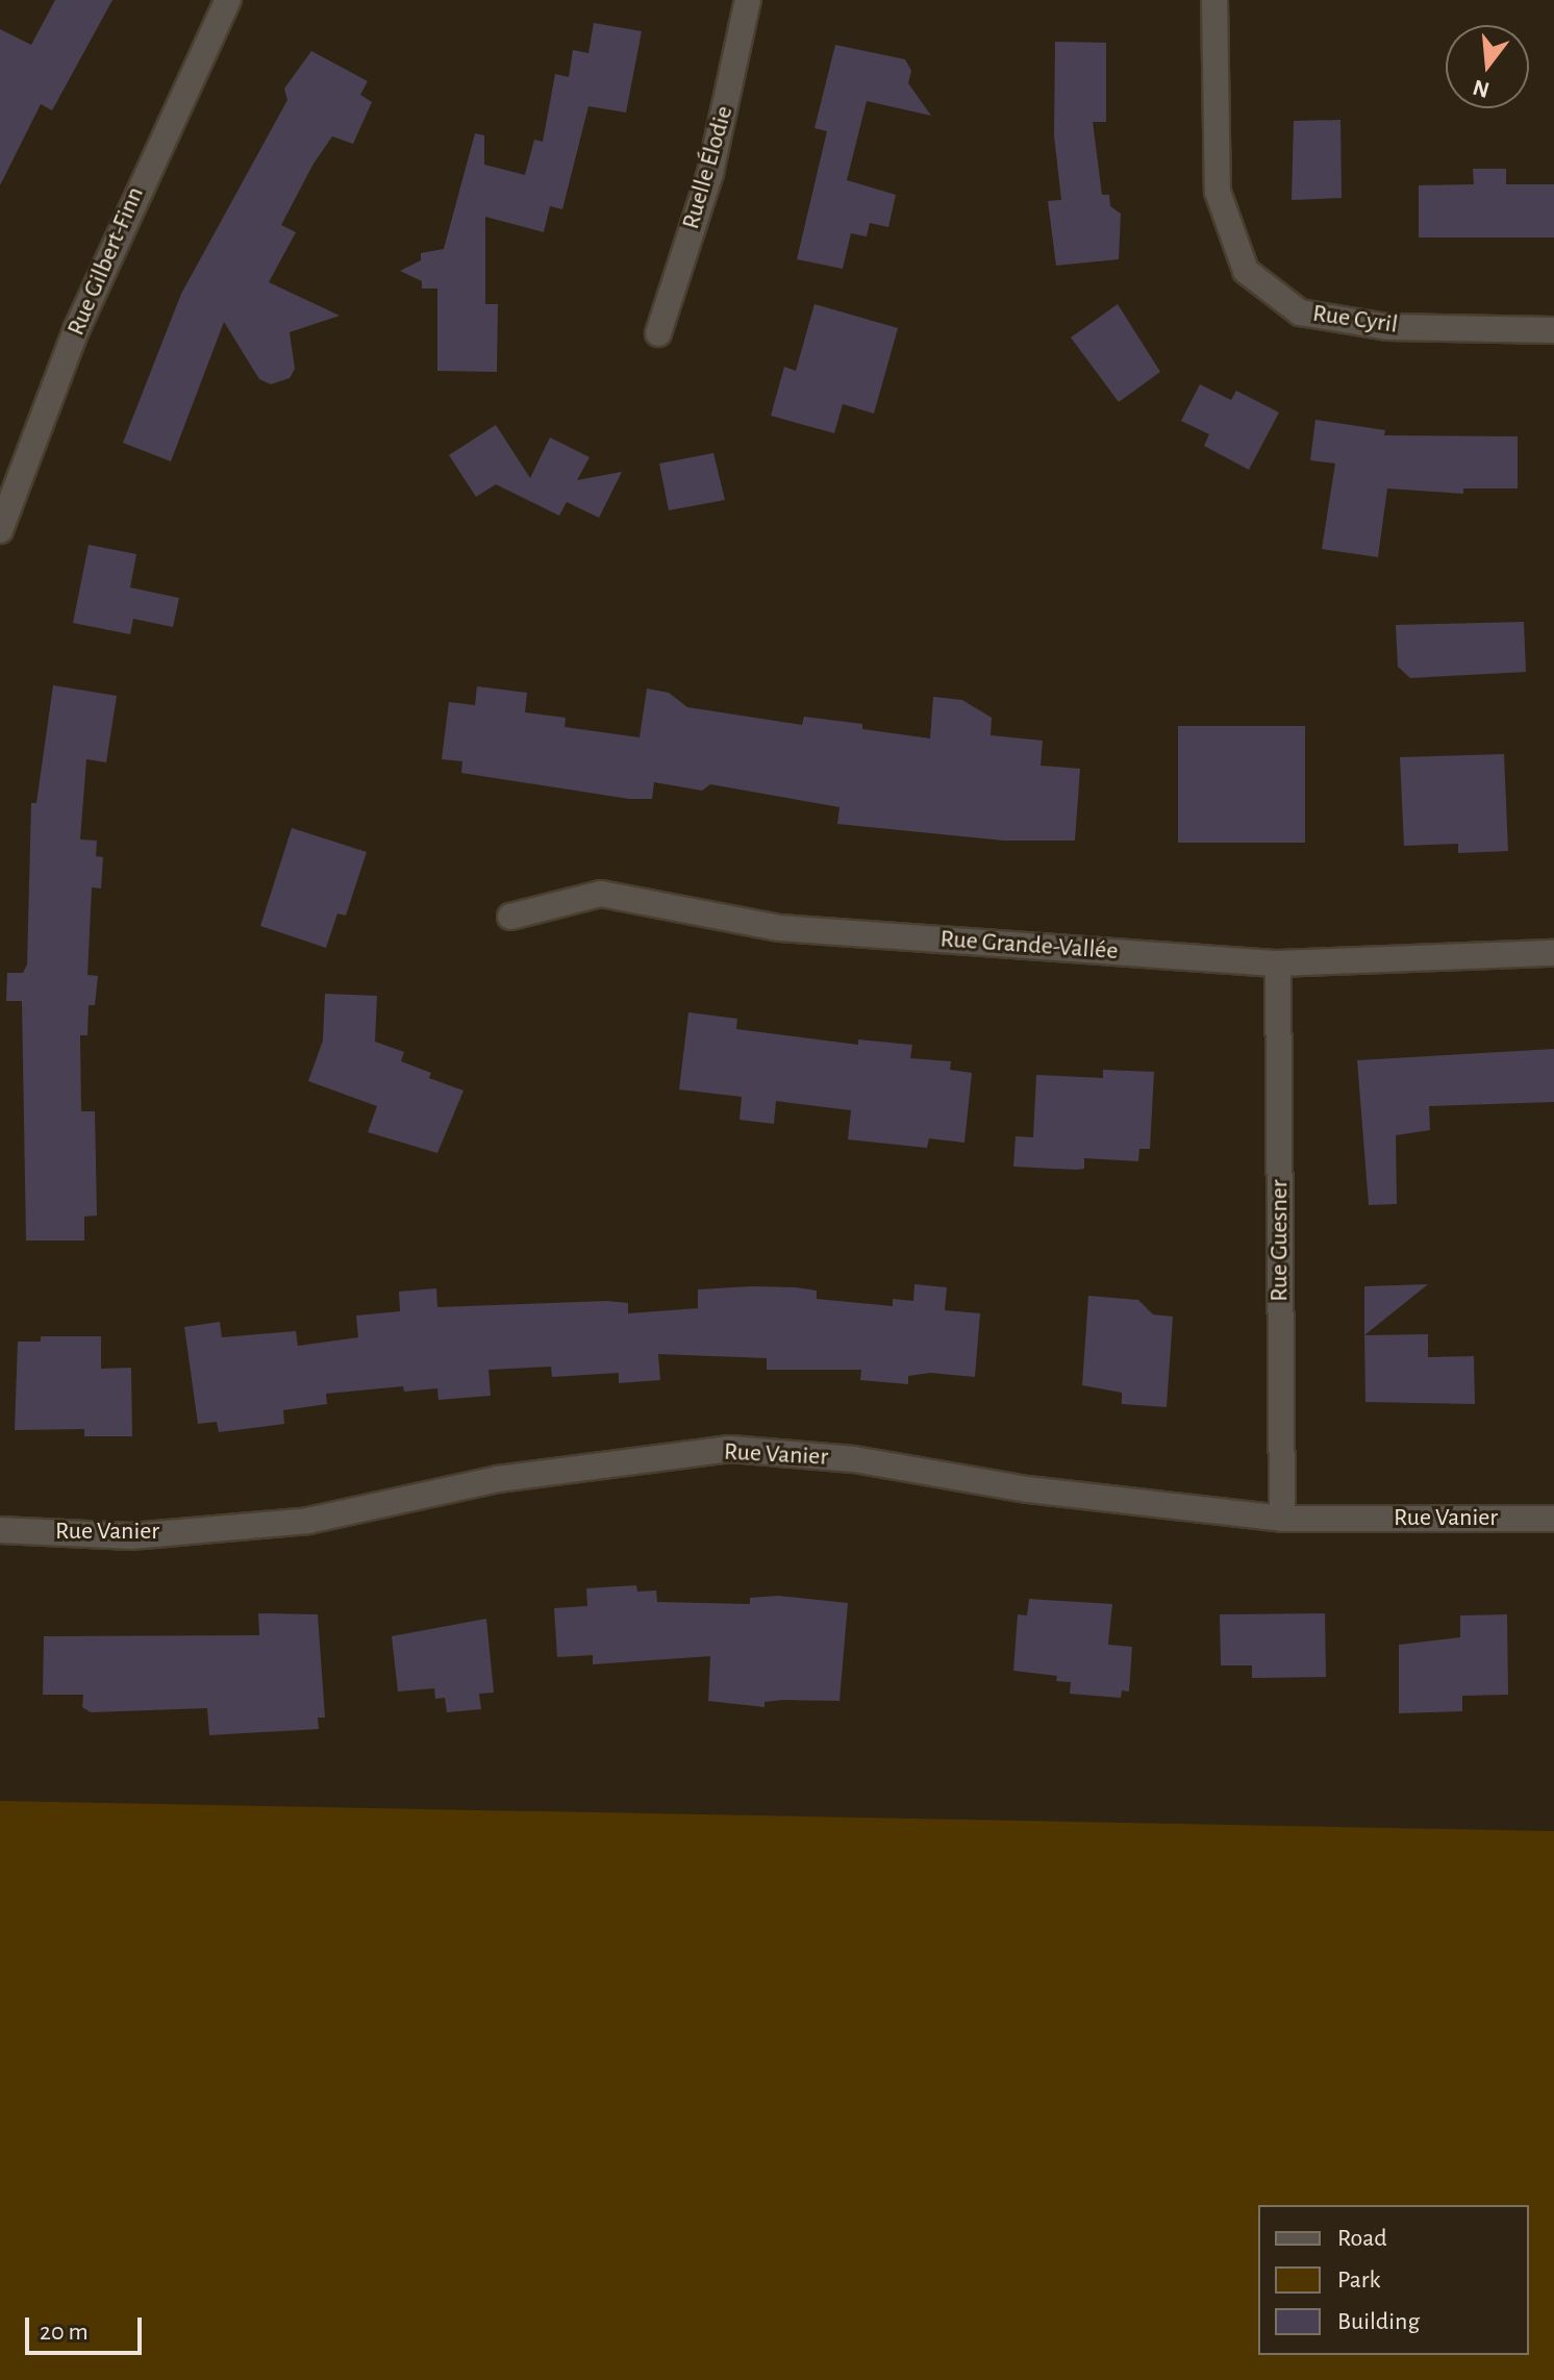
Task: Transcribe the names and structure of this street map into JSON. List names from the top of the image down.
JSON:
{
  "streets": {
    "street": [
      "Ruelle Élodie",
      "Rue Gilbert-Finn",
      "Rue Cyril",
      "Rue Grande-Vallée",
      "Rue Guesner",
      "Rue Vanier"
    ]
  },
  "crossings": [
    ["Rue Grande-Vallée", "Rue Guesner"],
    ["Rue Guesner", "Rue Vanier"]
  ],
  "legend": ["Road", "Park", "Building"],
  "scale_bar": "20 m",
  "north": "bottom"
}
